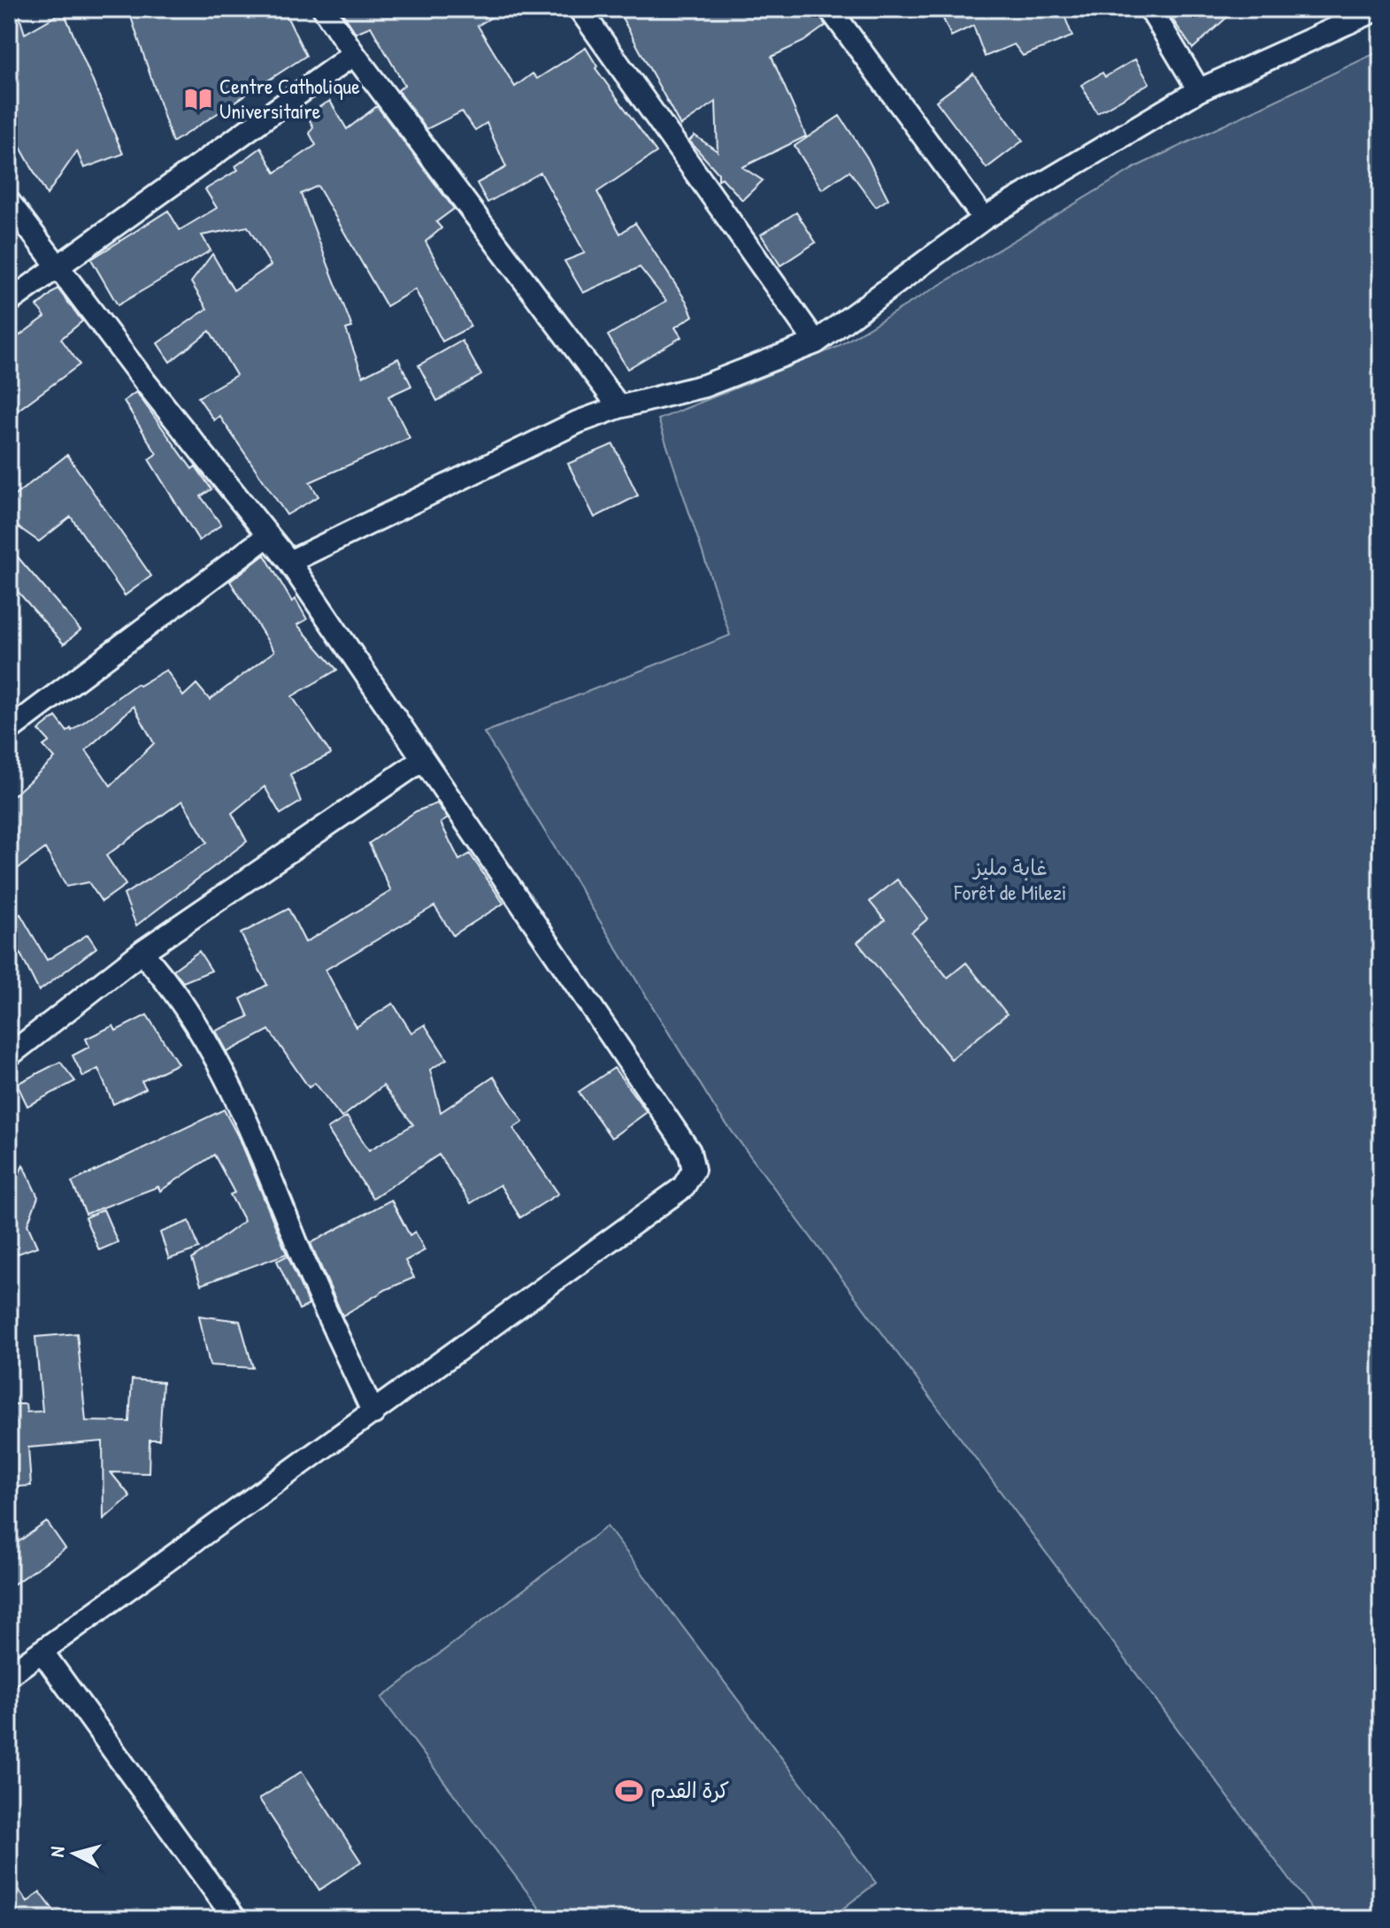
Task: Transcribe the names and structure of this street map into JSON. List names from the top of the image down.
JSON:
{
  "parks": ["غابة مليز Forêt de Milezi"],
  "places": {
    "library": ["Centre Catholique Universitaire"],
    "sports": ["كرة القدم"]
  },
  "north": "left"
}
